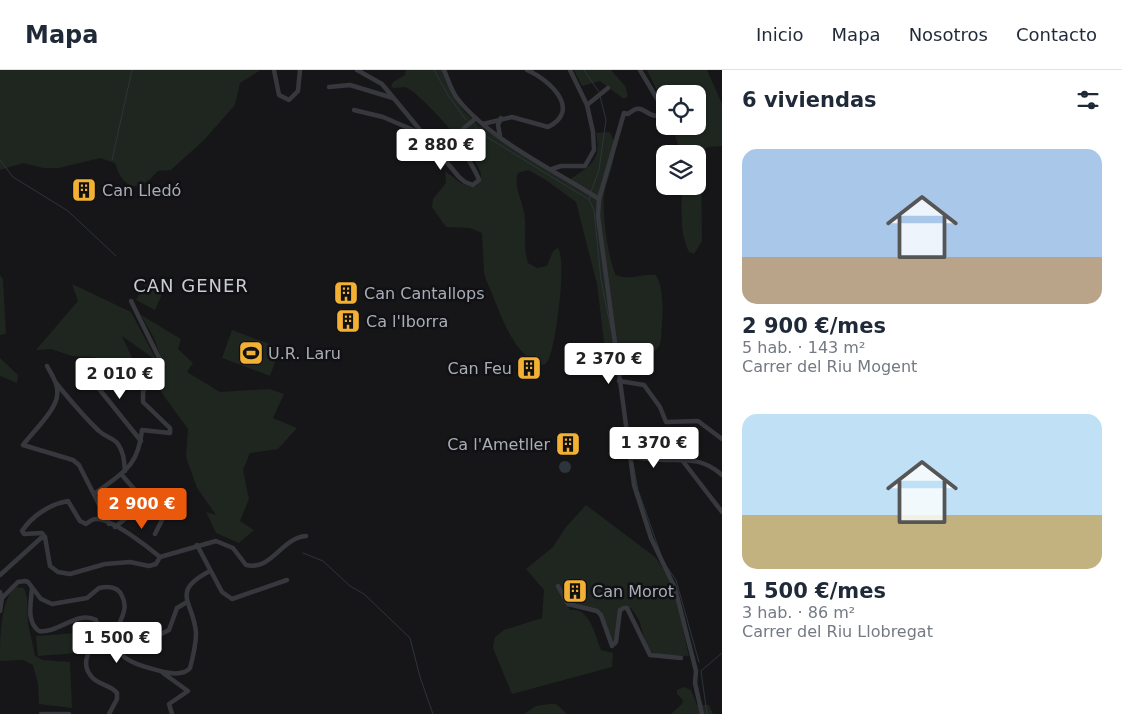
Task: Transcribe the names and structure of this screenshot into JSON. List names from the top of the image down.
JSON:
{
  "districts": ["CAN GENER"],
  "places": {
    "building": [
      "Can Lledó",
      "Can Cantallops",
      "Ca l'Iborra",
      "Can Feu",
      "Ca l'Ametller",
      "Can Morot"
    ],
    "sports": ["U.R. Laru"]
  },
  "page": {
    "header": "Mapa",
    "nav": [
      "Inicio",
      "Mapa",
      "Nosotros",
      "Contacto"
    ],
    "heading": "6 viviendas",
    "price": [
      "2 880 €",
      "2 370 €",
      "2 010 €",
      "1 370 €",
      "2 900 €",
      "1 500 €"
    ],
    "list": [
      {
        "name": "2 900 €/mes",
        "note": "5 hab. · 143 m² · Carrer del Riu Mogent"
      },
      {
        "name": "1 500 €/mes",
        "note": "3 hab. · 86 m² · Carrer del Riu Llobregat"
      }
    ]
  }
}
